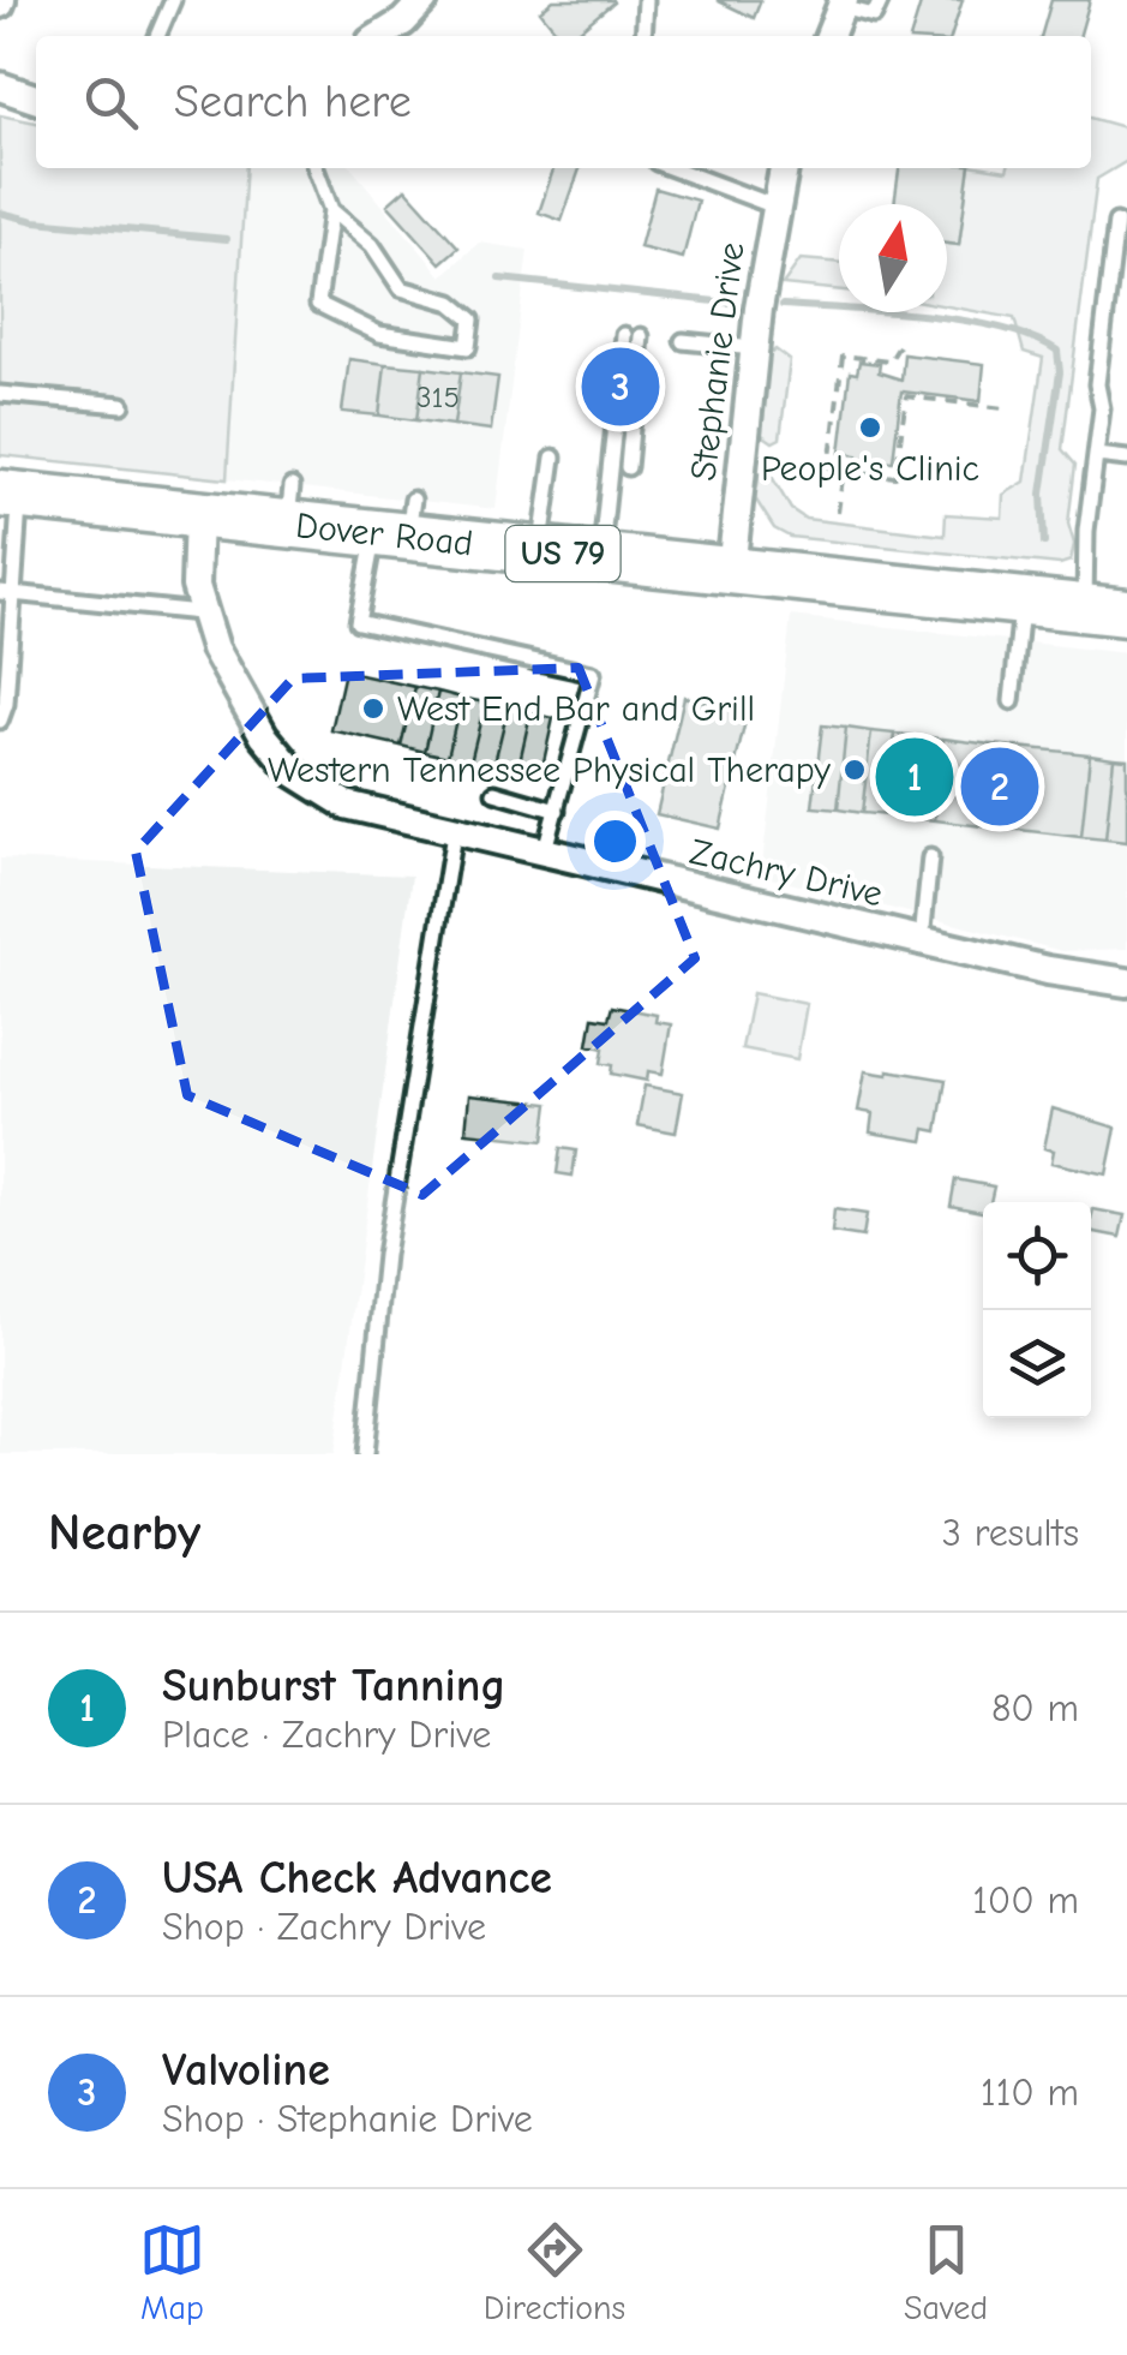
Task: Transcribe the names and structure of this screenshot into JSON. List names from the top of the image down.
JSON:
{
  "streets": {
    "main road": ["Dover Road", "US 79"],
    "street": ["Stephanie Drive", "Zachry Drive"]
  },
  "crossings": [
    ["Stephanie Drive", "Dover Road"],
    ["Dover Road", "Zachry Drive"]
  ],
  "places": ["People's Clinic", "West End Bar and Grill", "Western Tennessee Physical Therapy"],
  "house_numbers": ["315"],
  "north": "top",
  "page": {
    "search": "Search here",
    "pins": ["3", "1", "2"],
    "heading": ["Nearby", "3 results"],
    "list": [
      {
        "mark": "1",
        "name": "Sunburst Tanning",
        "note": "Place · Zachry Drive",
        "value": "80 m"
      },
      {
        "mark": "2",
        "name": "USA Check Advance",
        "note": "Shop · Zachry Drive",
        "value": "100 m"
      },
      {
        "mark": "3",
        "name": "Valvoline",
        "note": "Shop · Stephanie Drive",
        "value": "110 m"
      }
    ],
    "nav": ["Map", "Directions", "Saved"]
  }
}
